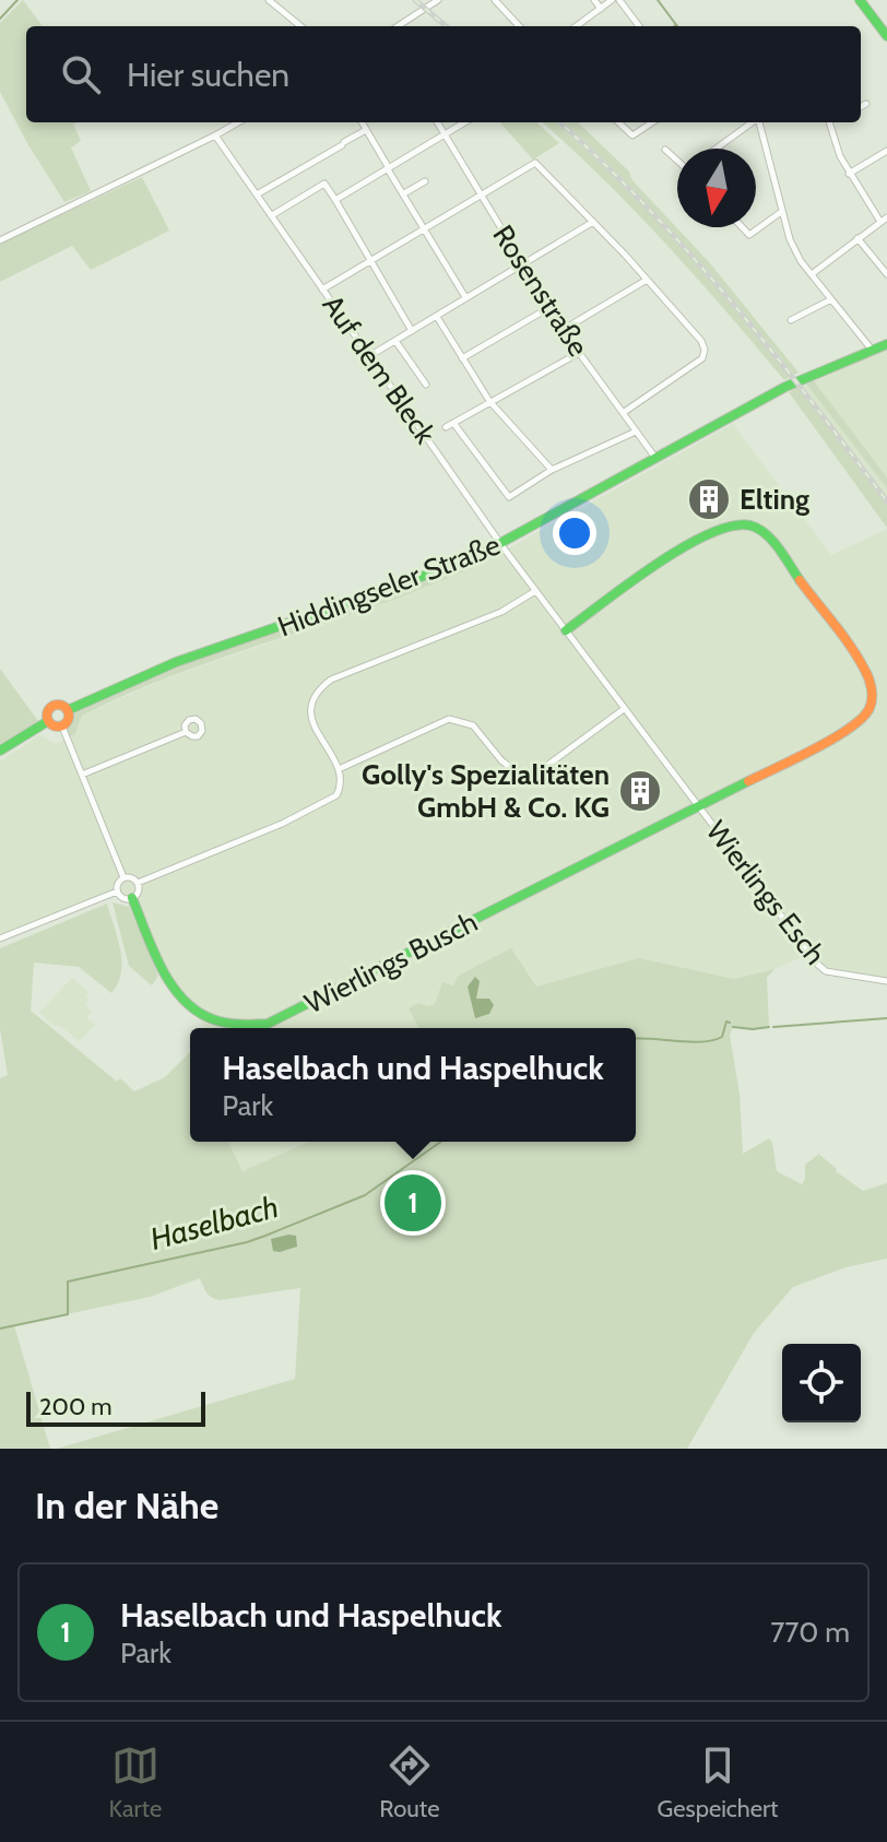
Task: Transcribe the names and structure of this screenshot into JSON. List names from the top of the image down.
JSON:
{
  "streets": {
    "street": [
      "Rosenstraße",
      "Auf dem Bleck",
      "Hiddingseler Straße",
      "Wierlings Esch",
      "Wierlings Busch"
    ]
  },
  "crossings": [
    ["Rosenstraße", "Hiddingseler Straße"],
    ["Auf dem Bleck", "Hiddingseler Straße"],
    ["Auf dem Bleck", "Wierlings Esch"],
    ["Hiddingseler Straße", "Wierlings Esch"],
    ["Wierlings Esch", "Wierlings Busch"]
  ],
  "water": ["Haselbach"],
  "places": {
    "building": ["Elting", "Golly's Spezialitäten GmbH & Co. KG"]
  },
  "scale_bar": "200 m",
  "north": "bottom",
  "page": {
    "search": "Hier suchen",
    "popup": ["Haselbach und Haspelhuck", "Park"],
    "pins": "1",
    "scale": "200 m",
    "heading": "In der Nähe",
    "list": [
      {
        "mark": "1",
        "name": "Haselbach und Haspelhuck",
        "note": "Park",
        "value": "770 m"
      }
    ],
    "nav": ["Karte", "Route", "Gespeichert"]
  }
}
